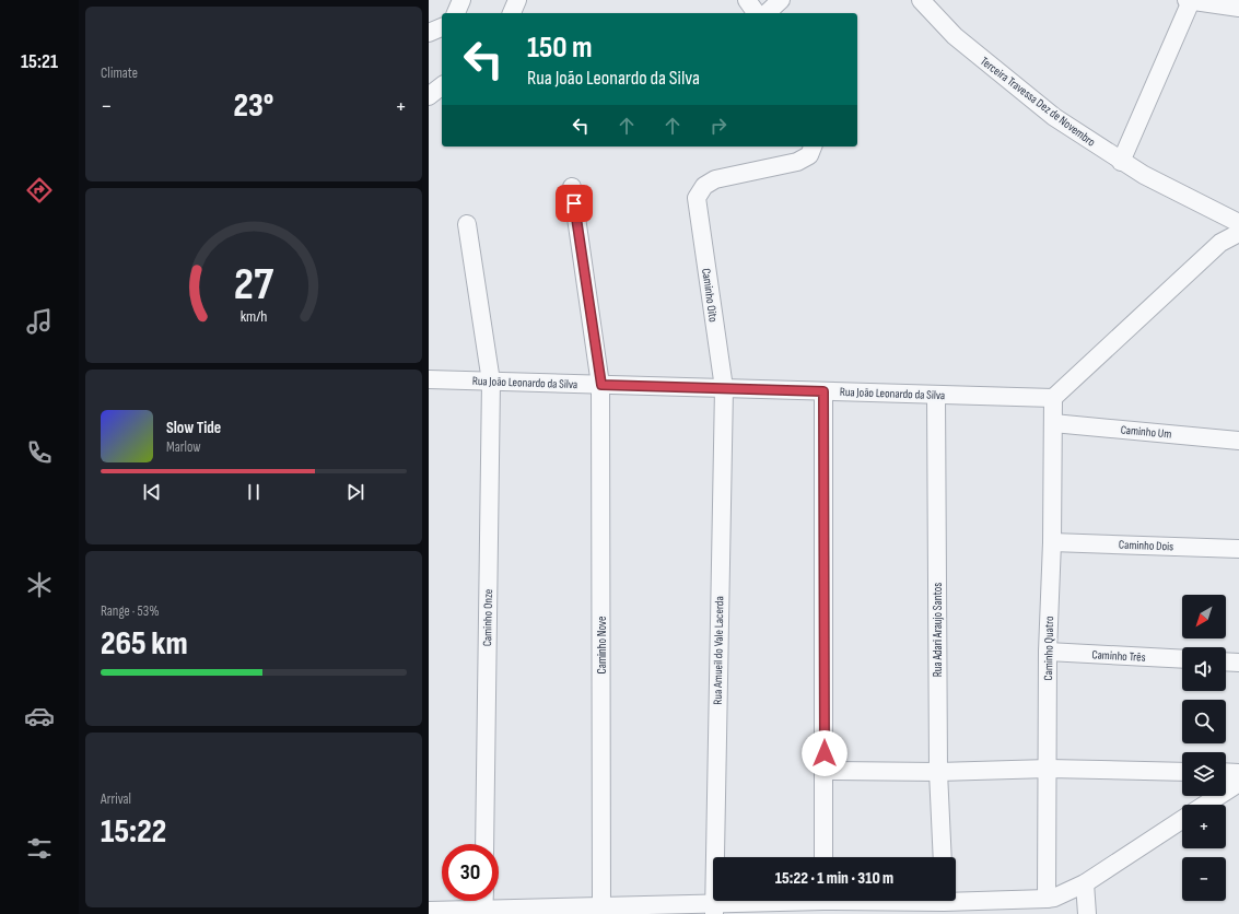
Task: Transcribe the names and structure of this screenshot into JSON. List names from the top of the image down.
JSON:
{
  "streets": {
    "street": [
      "Terceira Travessa Dez de Novembro",
      "Caminho Oito",
      "Rua João Leonardo da Silva",
      "Caminho Um",
      "Caminho Dois",
      "Caminho Onze",
      "Rua Adari Araujo Santos",
      "Caminho Nove",
      "Caminho Quatro",
      "Rua Amueil do Vale Lacerda",
      "Caminho Três"
    ]
  },
  "crossings": [
    ["Caminho Oito", "Rua João Leonardo da Silva"],
    ["Caminho Oito", "Rua Amueil do Vale Lacerda"],
    ["Rua João Leonardo da Silva", "Caminho Onze"],
    ["Rua João Leonardo da Silva", "Rua Adari Araujo Santos"],
    ["Rua João Leonardo da Silva", "Caminho Nove"],
    ["Rua João Leonardo da Silva", "Caminho Quatro"],
    ["Rua João Leonardo da Silva", "Rua Amueil do Vale Lacerda"],
    ["Caminho Um", "Caminho Quatro"],
    ["Caminho Dois", "Caminho Quatro"],
    ["Caminho Quatro", "Caminho Três"]
  ],
  "north": "bottom left",
  "page": {
    "tabs": "15:21",
    "tile": [
      "Climate",
      ["Range · 53%", "265 km"],
      ["Arrival", "15:22"]
    ],
    "turn": ["150 m", "Rua João Leonardo da Silva"],
    "heat": ["−", "23°", "+"],
    "song": ["Slow Tide", "Marlow"],
    "map_buttons": ["+", "−"],
    "limit": "30",
    "trip": "15:22 · 1 min · 310 m",
    "gauge": ["27", "km/h"]
  }
}
